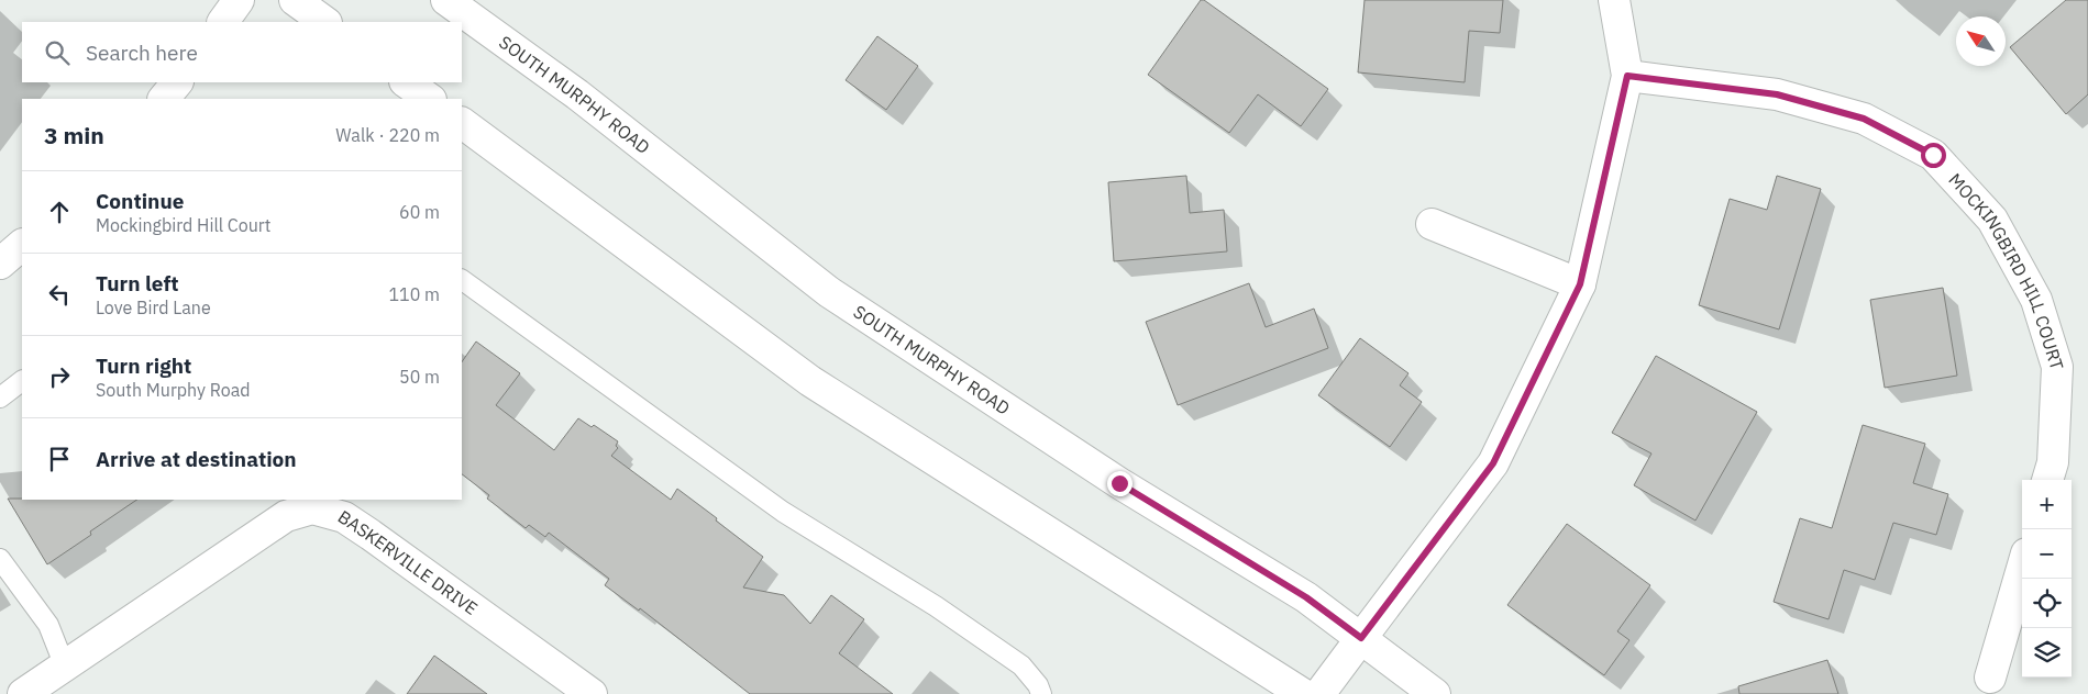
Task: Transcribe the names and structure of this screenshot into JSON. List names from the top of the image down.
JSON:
{
  "streets": {
    "street": ["SOUTH MURPHY ROAD", "MOCKINGBIRD HILL COURT", "BASKERVILLE DRIVE"]
  },
  "north": "top left",
  "page": {
    "search": "Search here",
    "heading": ["3 min", "Walk · 220 m"],
    "list": [
      ["Continue", "Mockingbird Hill Court", "60 m"],
      ["Turn left", "Love Bird Lane", "110 m"],
      ["Turn right", "South Murphy Road", "50 m"],
      "Arrive at destination"
    ],
    "map_buttons": ["+", "−"]
  }
}
